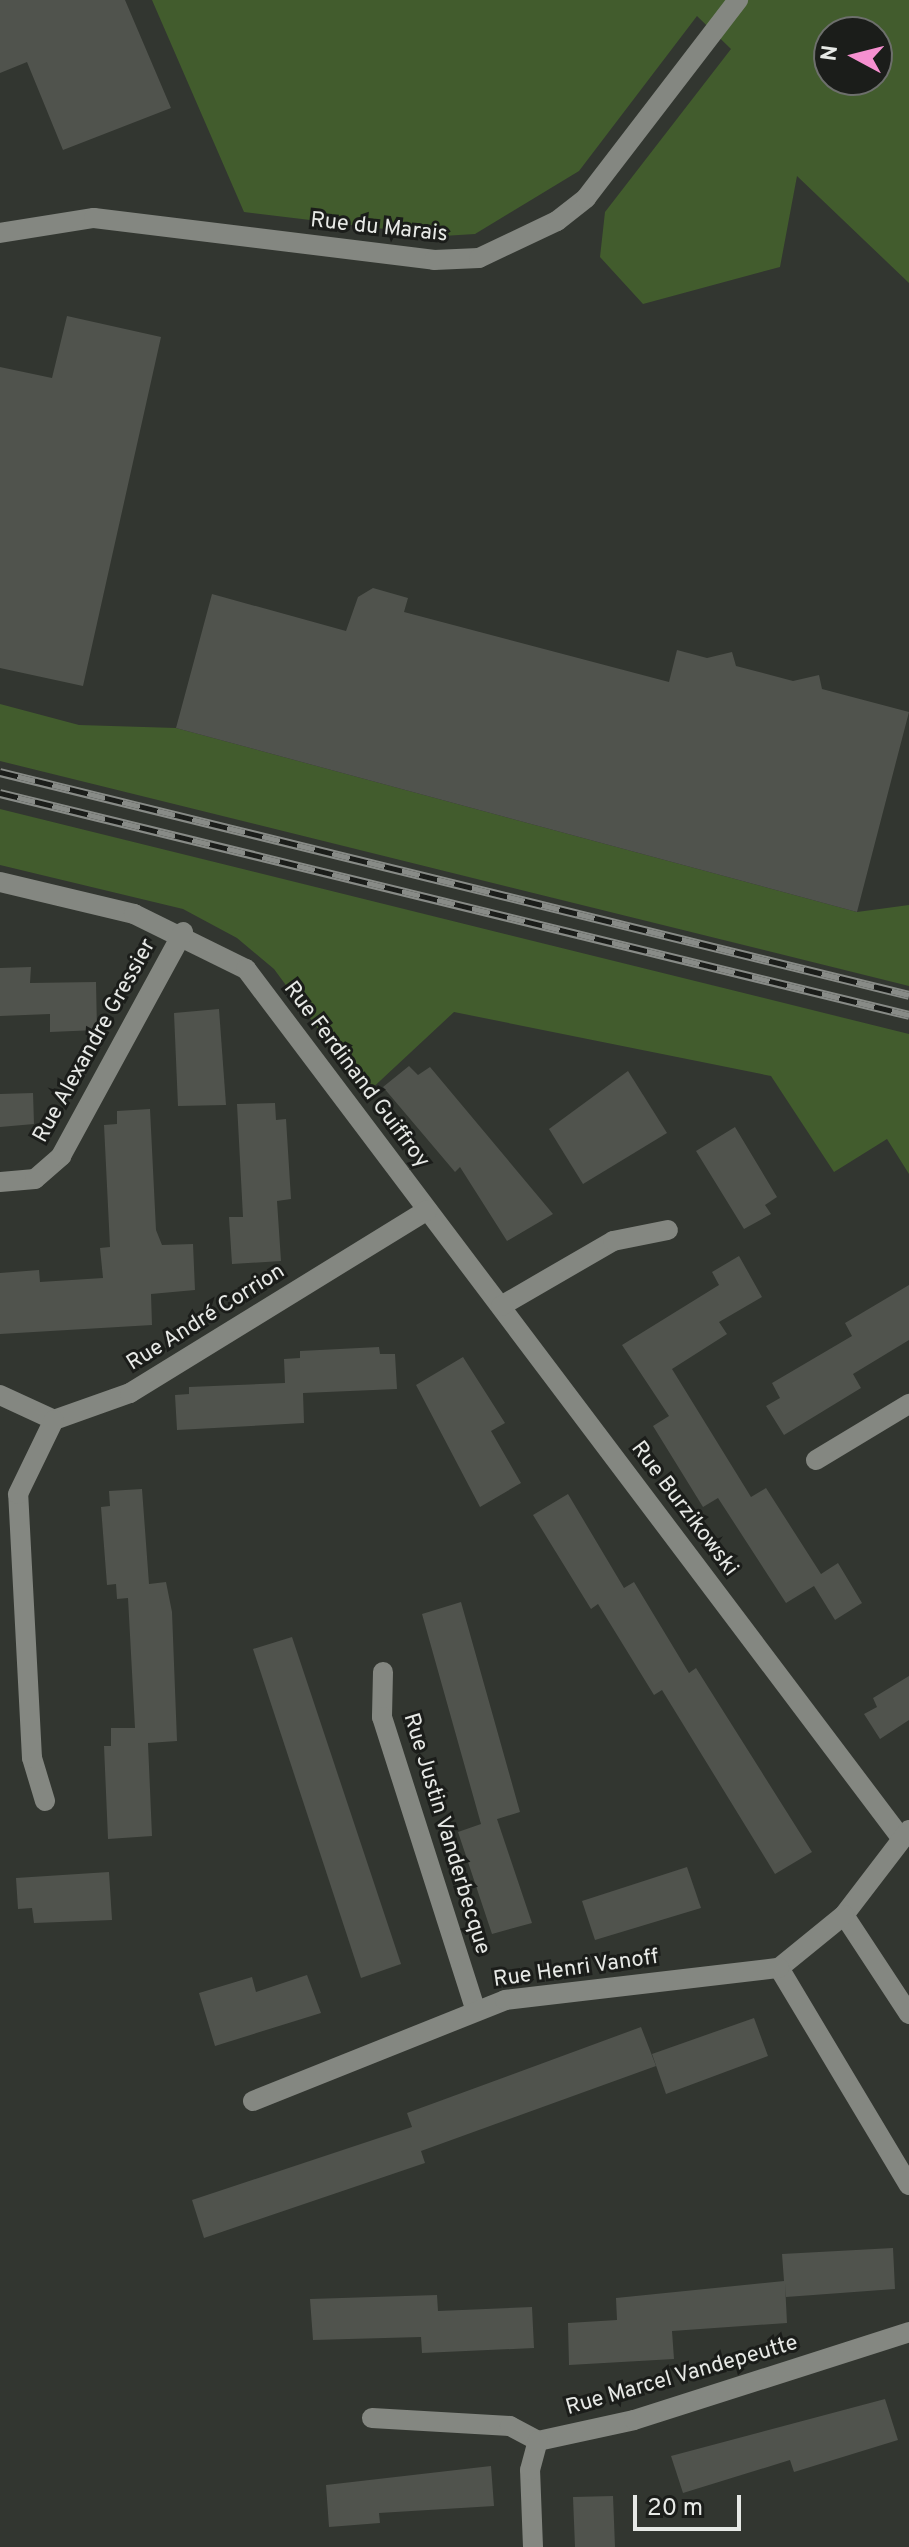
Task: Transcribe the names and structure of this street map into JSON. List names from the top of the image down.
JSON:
{
  "streets": {
    "street": [
      "Rue du Marais",
      "Rue Alexandre Gressier",
      "Rue Ferdinand Guiffroy",
      "Rue André Corrion",
      "Rue Burzikowski",
      "Rue Justin Vanderbecque",
      "Rue Henri Vanoff",
      "Rue Marcel Vandepeutte"
    ]
  },
  "crossings": [
    ["Rue Alexandre Gressier", "Rue Ferdinand Guiffroy"],
    ["Rue Ferdinand Guiffroy", "Rue André Corrion"],
    ["Rue Ferdinand Guiffroy", "Rue Burzikowski"],
    ["Rue André Corrion", "Rue Burzikowski"],
    ["Rue Justin Vanderbecque", "Rue Henri Vanoff"]
  ],
  "scale_bar": "20 m",
  "north": "left"
}
